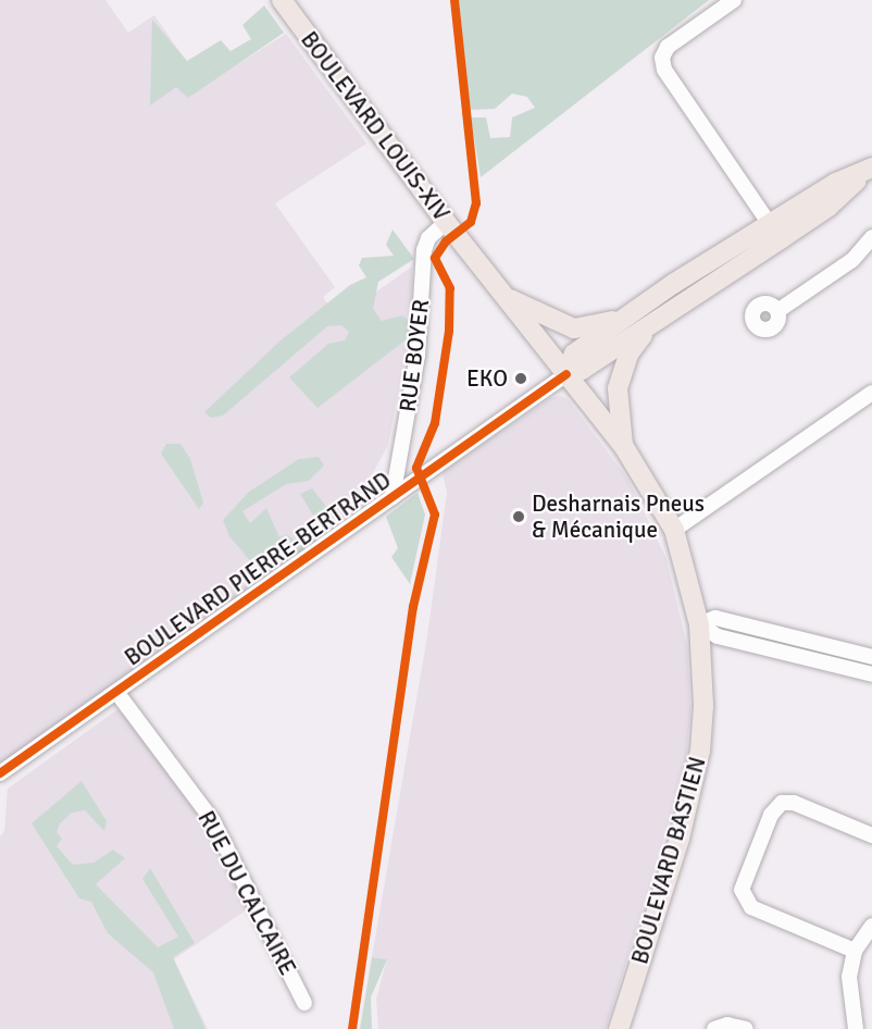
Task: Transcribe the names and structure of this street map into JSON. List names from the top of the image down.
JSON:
{
  "streets": {
    "main road": ["BOULEVARD LOUIS-XIV", "BOULEVARD PIERRE-BERTRAND", "BOULEVARD BASTIEN"],
    "street": ["RUE BOYER", "RUE DU CALCAIRE"]
  },
  "crossings": [
    ["BOULEVARD LOUIS-XIV", "RUE BOYER"],
    ["BOULEVARD LOUIS-XIV", "BOULEVARD PIERRE-BERTRAND"],
    ["BOULEVARD LOUIS-XIV", "BOULEVARD BASTIEN"],
    ["RUE BOYER", "BOULEVARD PIERRE-BERTRAND"],
    ["BOULEVARD PIERRE-BERTRAND", "BOULEVARD BASTIEN"],
    ["BOULEVARD PIERRE-BERTRAND", "RUE DU CALCAIRE"]
  ],
  "places": ["EKO", "Desharnais Pneus & Mécanique"]
}
